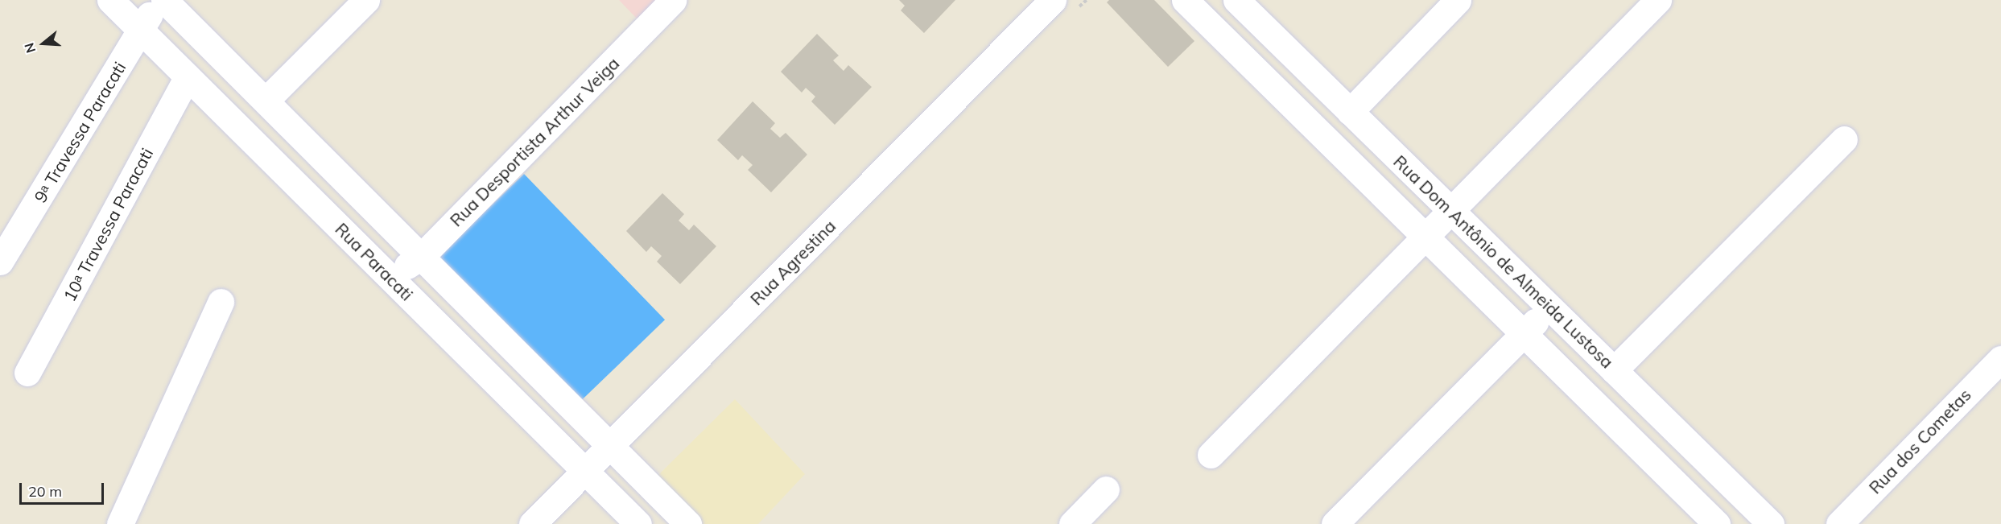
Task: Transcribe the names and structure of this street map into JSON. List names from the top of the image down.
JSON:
{
  "streets": {
    "street": [
      "9ᵃ Travessa Paracati",
      "Rua Desportista Arthur Veiga",
      "10ᵃ Travessa Paracati",
      "Rua Paracati",
      "Rua Dom Antônio de Almeida Lustosa",
      "Rua Agrestina",
      "Rua dos Cometas"
    ]
  },
  "crossings": [
    ["9ᵃ Travessa Paracati", "Rua Paracati"],
    ["Rua Desportista Arthur Veiga", "Rua Paracati"],
    ["10ᵃ Travessa Paracati", "Rua Paracati"],
    ["Rua Paracati", "Rua Agrestina"]
  ],
  "scale_bar": "20 m",
  "north": "left"
}
